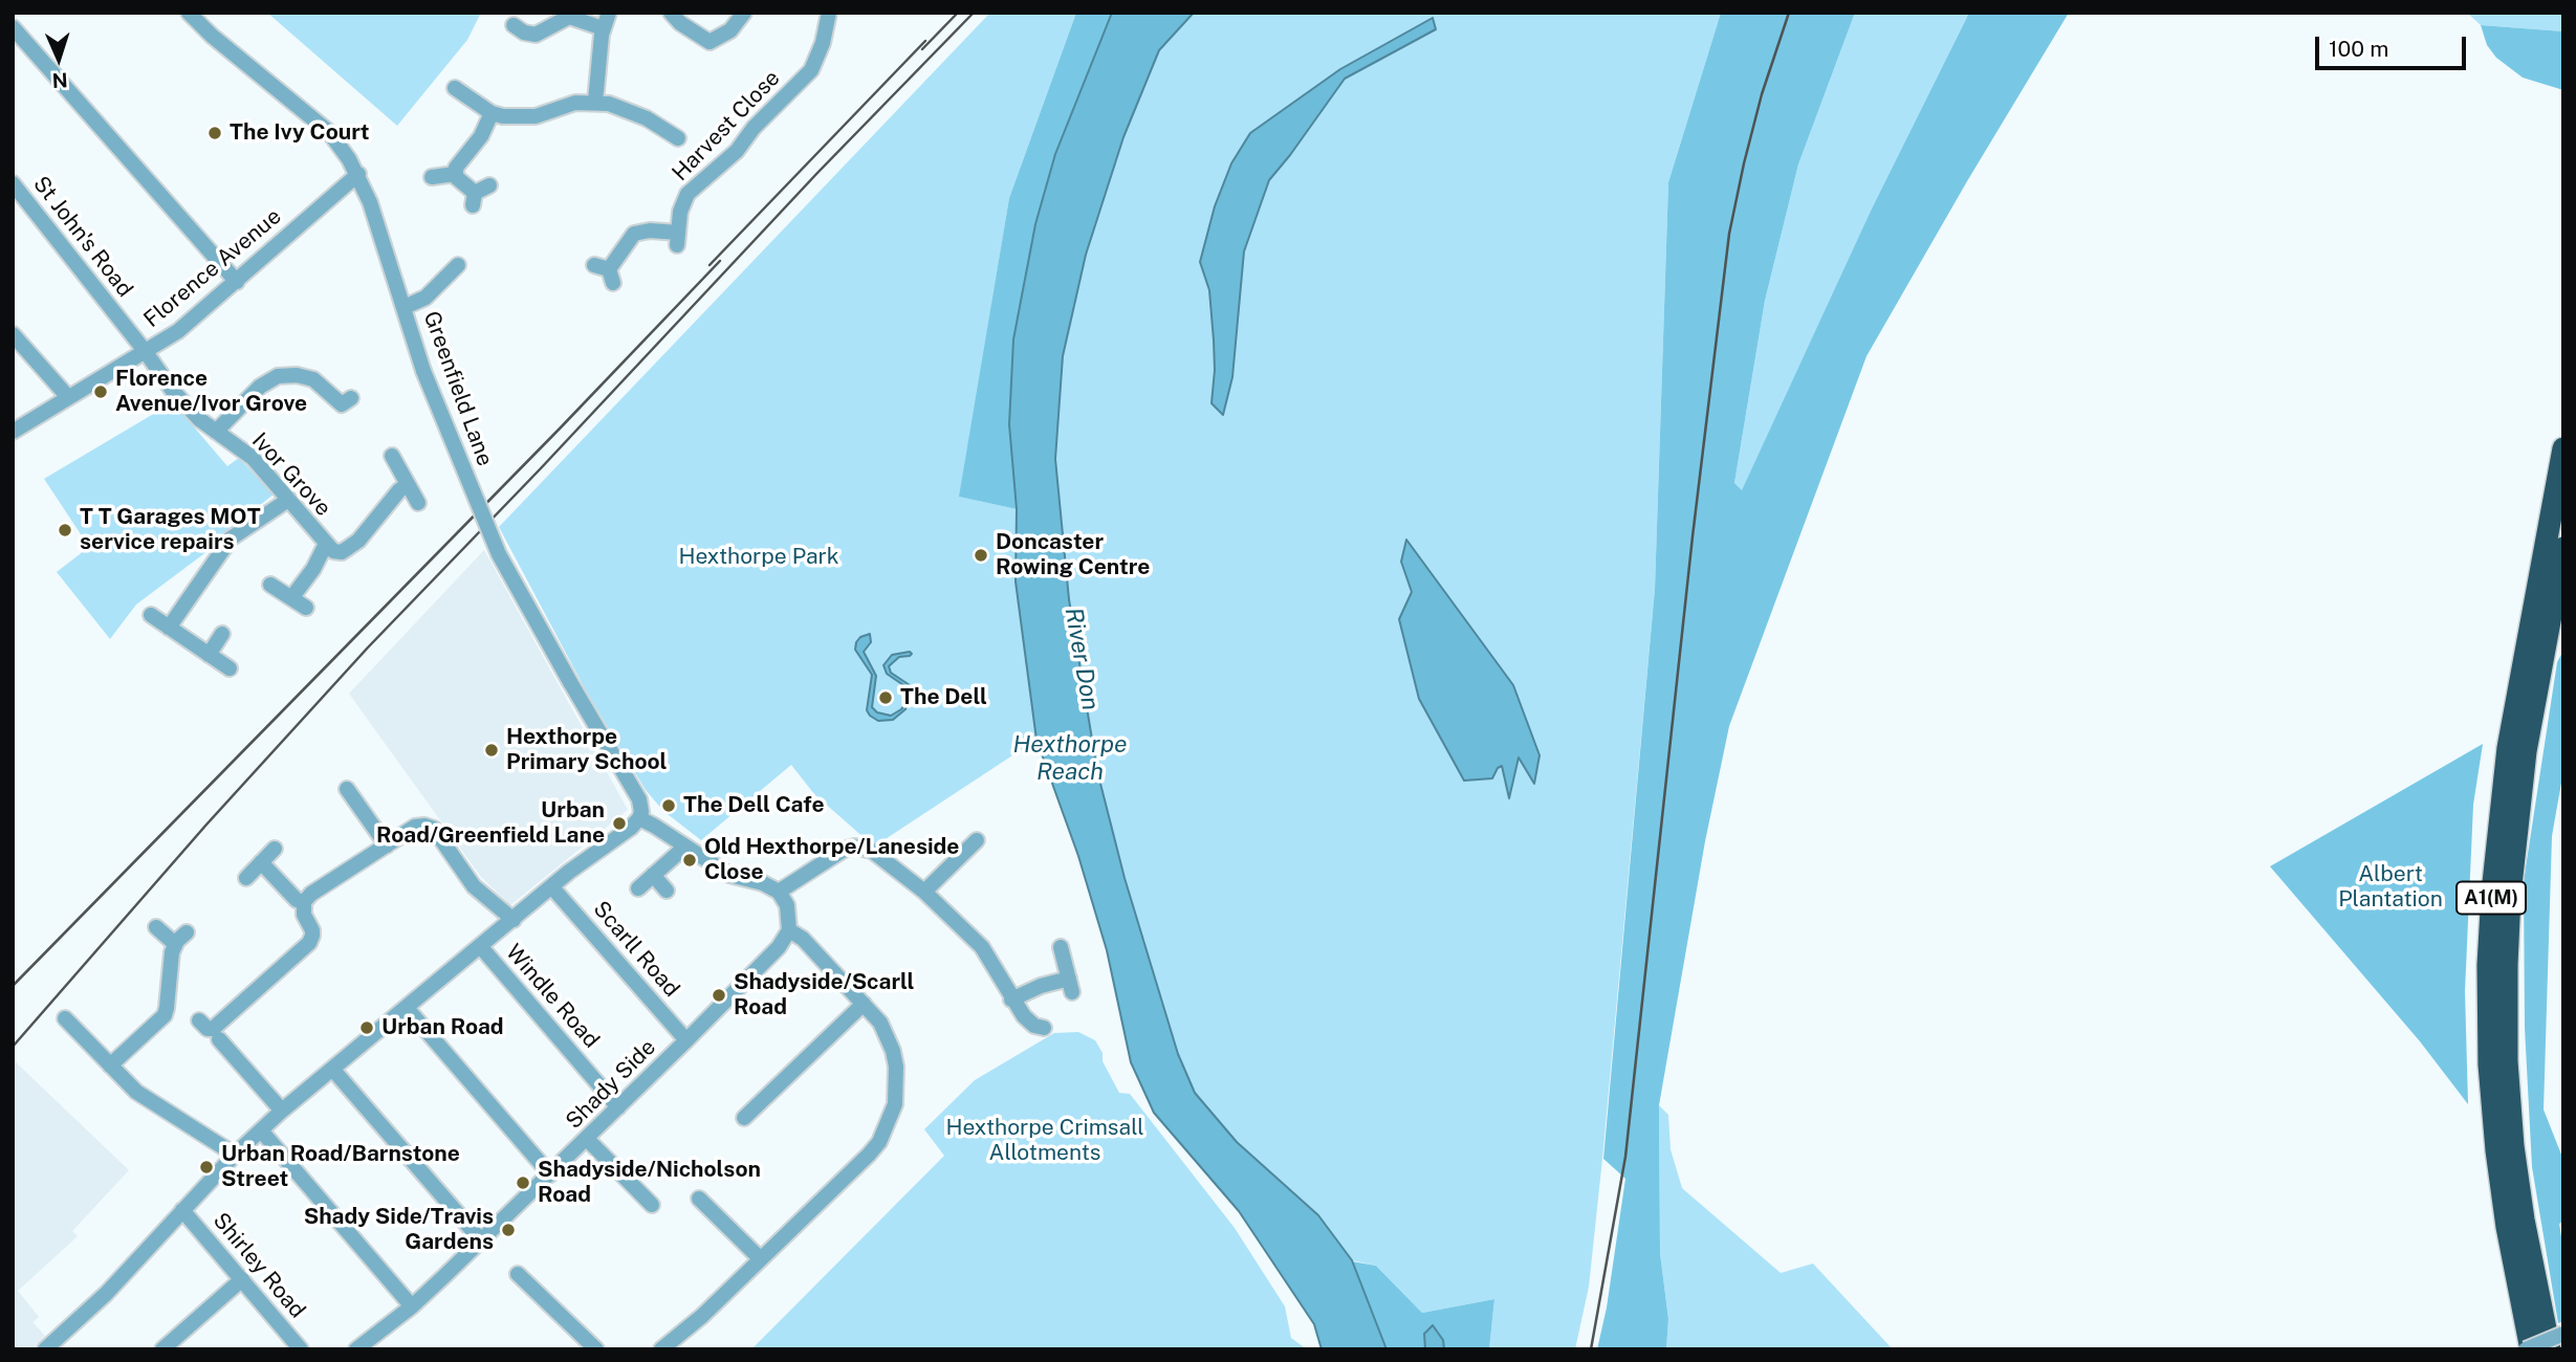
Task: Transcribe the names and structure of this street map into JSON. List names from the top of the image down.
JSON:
{
  "streets": {
    "highway": ["A1(M)"],
    "street": [
      "Harvest Close",
      "St John's Road",
      "Florence Avenue",
      "Greenfield Lane",
      "Ivor Grove",
      "Scarll Road",
      "Windle Road",
      "Shady Side",
      "Shirley Road"
    ]
  },
  "crossings": [
    ["St John's Road", "Florence Avenue"],
    ["St John's Road", "Ivor Grove"],
    ["Florence Avenue", "Greenfield Lane"],
    ["Florence Avenue", "Ivor Grove"],
    ["Scarll Road", "Shady Side"],
    ["Windle Road", "Shady Side"]
  ],
  "water": ["River Don", "Hexthorpe Reach"],
  "parks": ["Hexthorpe Park", "Albert Plantation", "Hexthorpe Crimsall Allotments"],
  "places": [
    "The Ivy Court",
    "Florence Avenue/Ivor Grove",
    "T T Garages MOT service repairs",
    "Doncaster Rowing Centre",
    "The Dell",
    "Hexthorpe Primary School",
    "The Dell Cafe",
    "Urban Road/Greenfield Lane",
    "Old Hexthorpe/Laneside Close",
    "Shadyside/Scarll Road",
    "Urban Road",
    "Urban Road/Barnstone Street",
    "Shadyside/Nicholson Road",
    "Shady Side/Travis Gardens"
  ],
  "scale_bar": "100 m",
  "north": "bottom"
}
